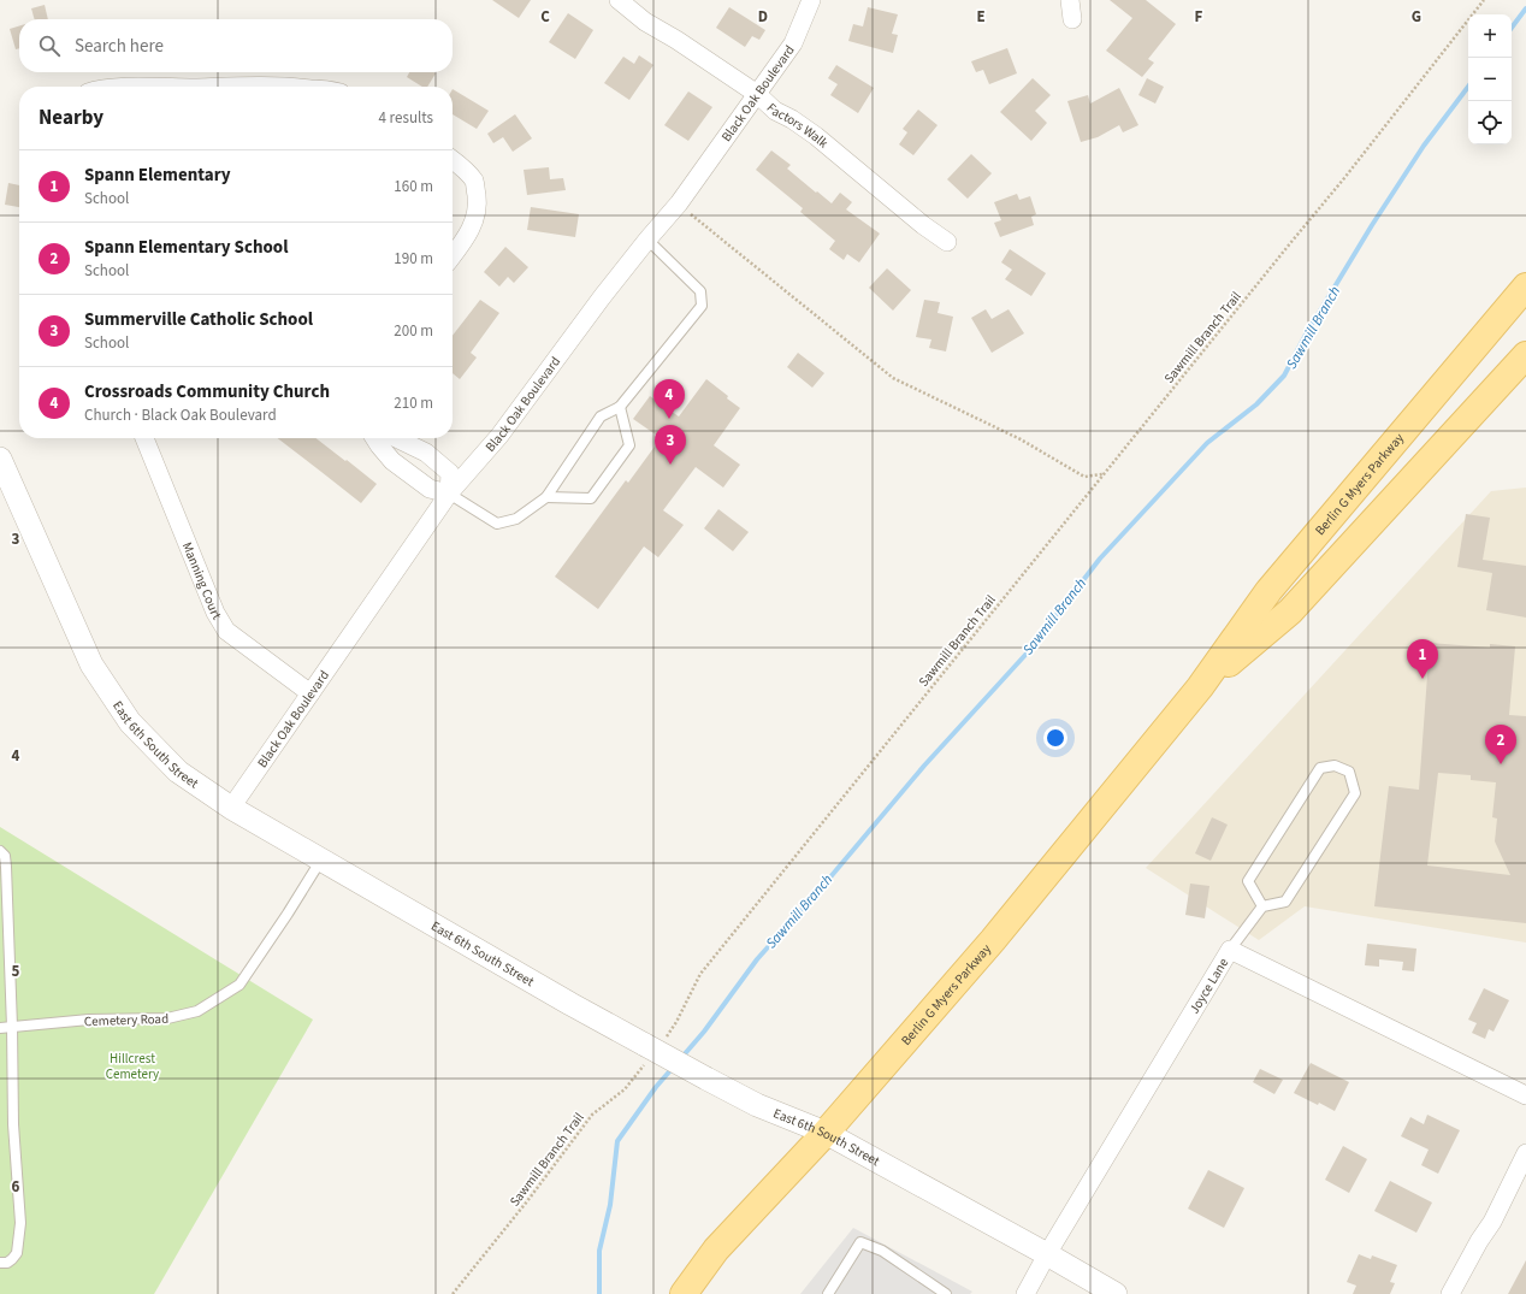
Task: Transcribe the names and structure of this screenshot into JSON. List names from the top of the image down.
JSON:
{
  "streets": {
    "main road": ["Berlin G Myers Parkway"],
    "street": [
      "Black Oak Boulevard",
      "Factors Walk",
      "Manning Court",
      "East 6th South Street",
      "Joyce Lane"
    ],
    "lane": ["Cemetery Road"],
    "path": ["Sawmill Branch Trail"]
  },
  "crossings": [
    ["Black Oak Boulevard", "Factors Walk"],
    ["Black Oak Boulevard", "Manning Court"],
    ["Black Oak Boulevard", "East 6th South Street"],
    ["Sawmill Branch Trail", "East 6th South Street"],
    ["Berlin G Myers Parkway", "East 6th South Street"],
    ["East 6th South Street", "Joyce Lane"],
    ["East 6th South Street", "Cemetery Road"]
  ],
  "water": ["Sawmill Branch"],
  "parks": ["Hillcrest Cemetery"],
  "page": {
    "map_buttons": ["+", "−"],
    "search": "Search here",
    "heading": ["Nearby", "4 results"],
    "list": [
      {
        "mark": "1",
        "name": "Spann Elementary",
        "note": "School",
        "value": "160 m"
      },
      {
        "mark": "2",
        "name": "Spann Elementary School",
        "note": "School",
        "value": "190 m"
      },
      {
        "mark": "3",
        "name": "Summerville Catholic School",
        "note": "School",
        "value": "200 m"
      },
      {
        "mark": "4",
        "name": "Crossroads Community Church",
        "note": "Church · Black Oak Boulevard",
        "value": "210 m"
      }
    ],
    "pins": [
      "4",
      "3",
      "1",
      "2"
    ]
  },
  "grid": {
    "columns": [
      "C",
      "D",
      "E",
      "F",
      "G"
    ],
    "rows": [
      "3",
      "4",
      "5",
      "6"
    ]
  }
}
